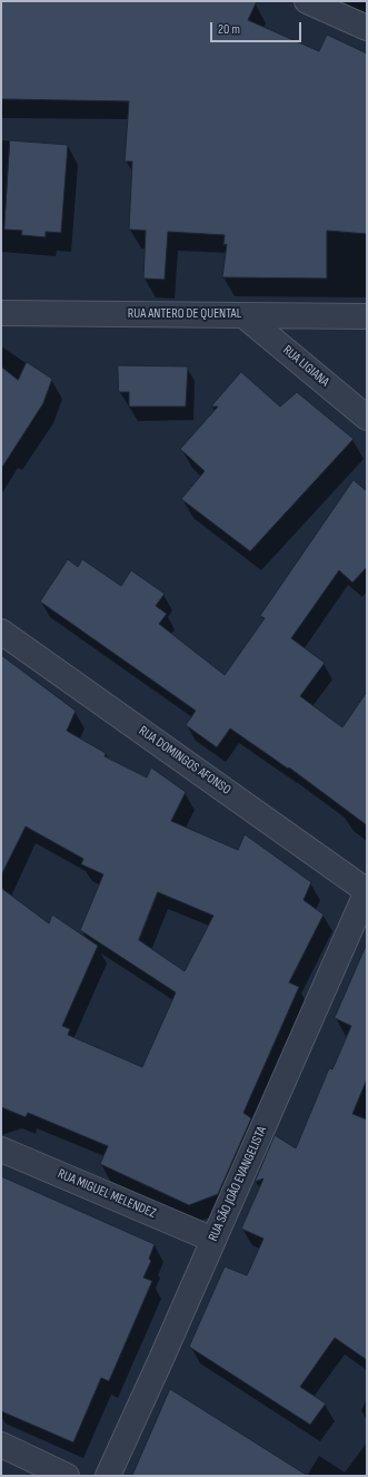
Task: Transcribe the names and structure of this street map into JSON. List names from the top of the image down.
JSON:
{
  "streets": {
    "street": [
      "RUA ANTERO DE QUENTAL",
      "RUA LIGIANA",
      "RUA DOMINGOS AFONSO",
      "RUA SÃO JOÃO EVANGELISTA",
      "RUA MIGUEL MELENDEZ"
    ]
  },
  "crossings": [
    ["RUA ANTERO DE QUENTAL", "RUA LIGIANA"],
    ["RUA DOMINGOS AFONSO", "RUA SÃO JOÃO EVANGELISTA"],
    ["RUA SÃO JOÃO EVANGELISTA", "RUA MIGUEL MELENDEZ"]
  ],
  "scale_bar": "20 m"
}
